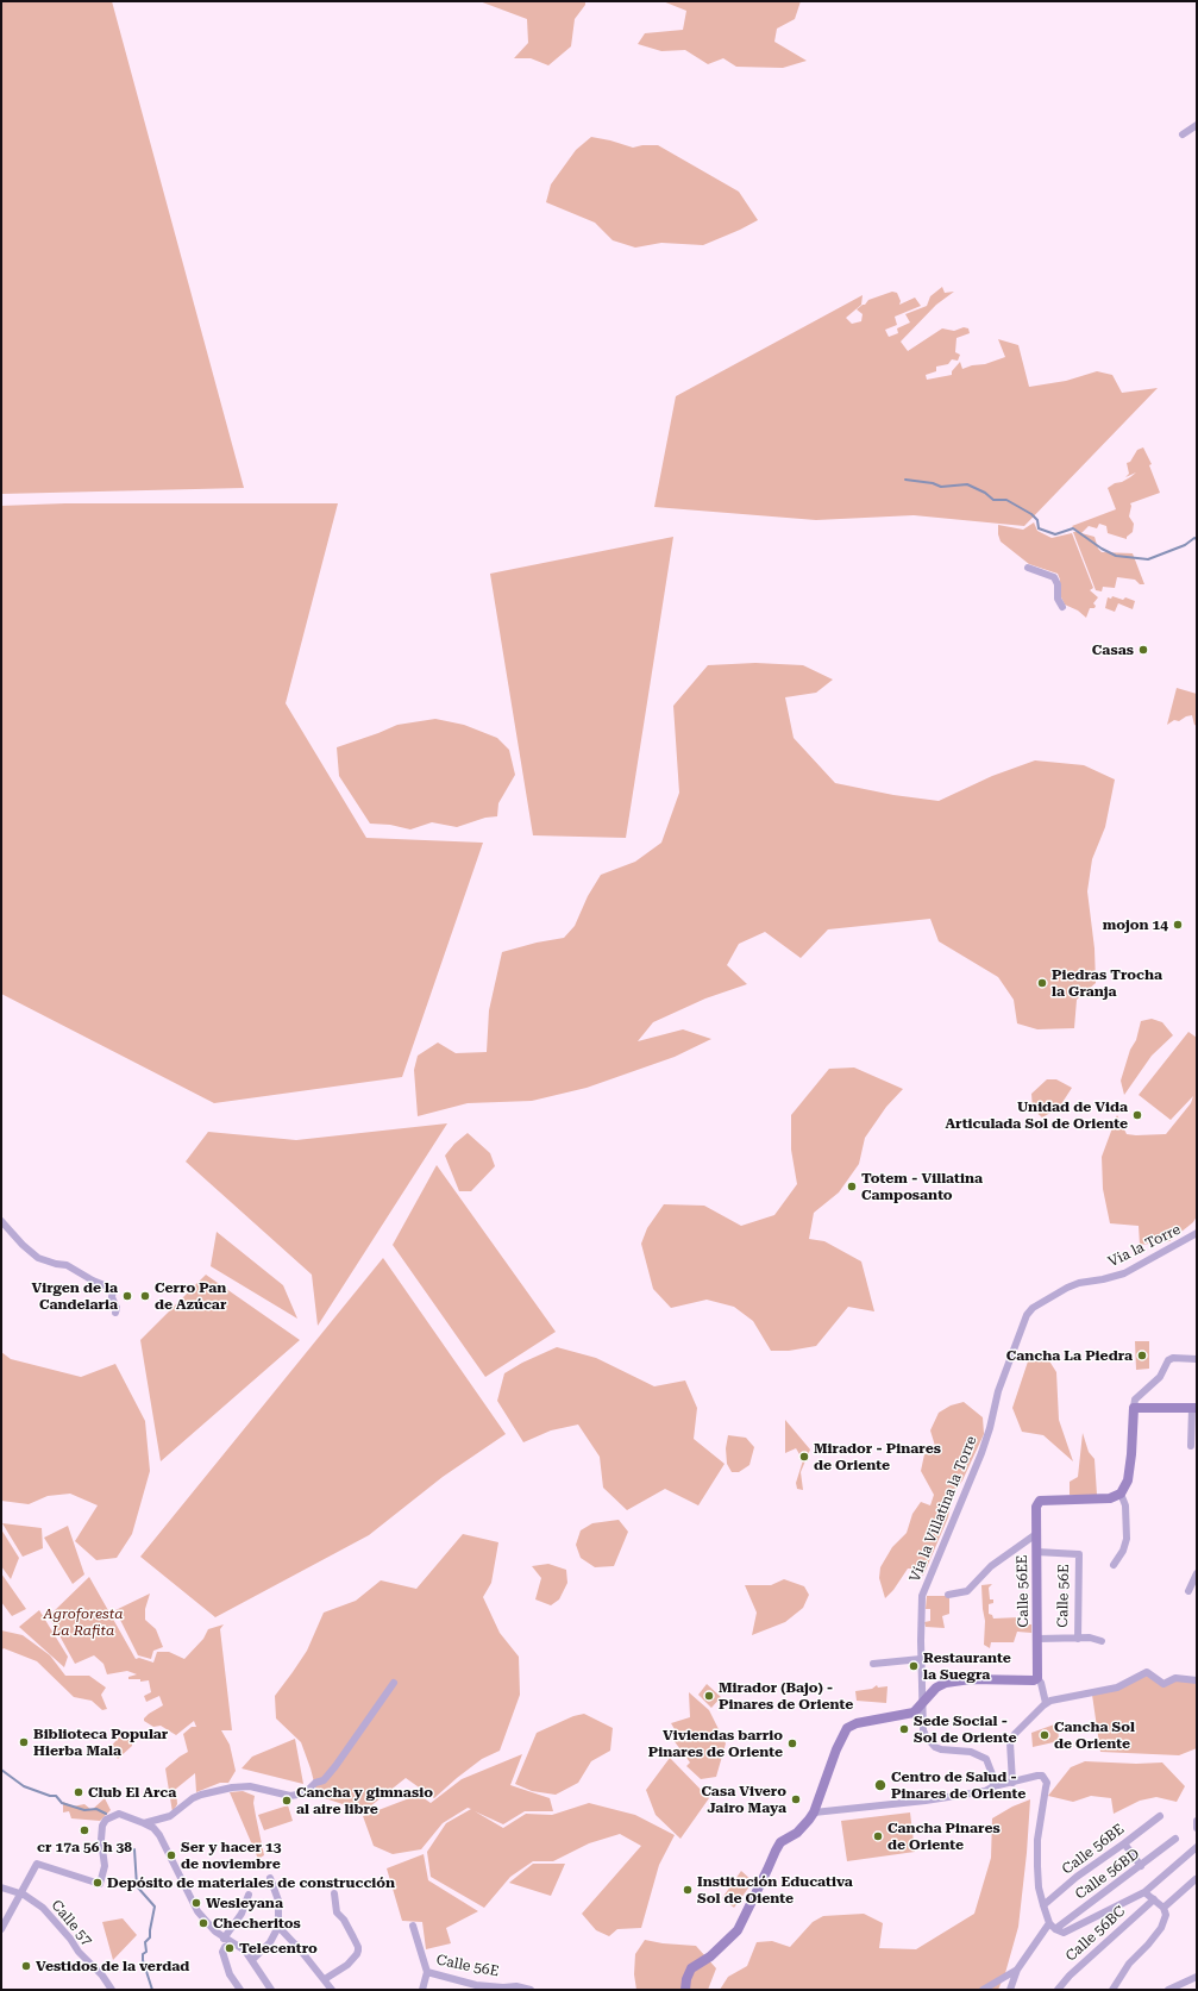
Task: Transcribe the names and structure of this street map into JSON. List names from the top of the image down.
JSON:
{
  "streets": {
    "street": [
      "Via la Torre",
      "Vía la Villatina la Torre",
      "Calle 56EE",
      "Calle 56E",
      "Calle 56BE",
      "Calle 56BD",
      "Calle 57",
      "Calle 56BC"
    ]
  },
  "crossings": [
    ["Via la Torre", "Vía la Villatina la Torre"],
    ["Calle 56EE", "Calle 56E"]
  ],
  "parks": ["Agroforesta La Rafita"],
  "places": [
    "Casas",
    "mojon 14",
    "Piedras Trocha la Granja",
    "Unidad de Vida Articulada Sol de Oriente",
    "Totem - Villatina Camposanto",
    "Virgen de la Candelaria",
    "Cerro Pan de Azúcar",
    "Cancha La Piedra",
    "Mirador - Pinares de Oriente",
    "Restaurante la Suegra",
    "Mirador (Bajo) - Pinares de Oriente",
    "Sede Social - Sol de Oriente",
    "Cancha Sol de Oriente",
    "Biblioteca Popular Hierba Mala",
    "Viviendas barrio Pinares de Oriente",
    "Centro de Salud - Pinares de Oriente",
    "Club El Arca",
    "Casa Vivero Jairo Maya",
    "Cancha y gimnasio al aire libre",
    "cr 17a 56 h 38",
    "Cancha Pinares de Oriente",
    "Ser y hacer 13 de noviembre",
    "Depósito de materiales de construcción",
    "Institución Educativa Sol de Oiente",
    "Wesleyana",
    "Checheritos",
    "Telecentro",
    "Vestidos de la verdad"
  ]
}
